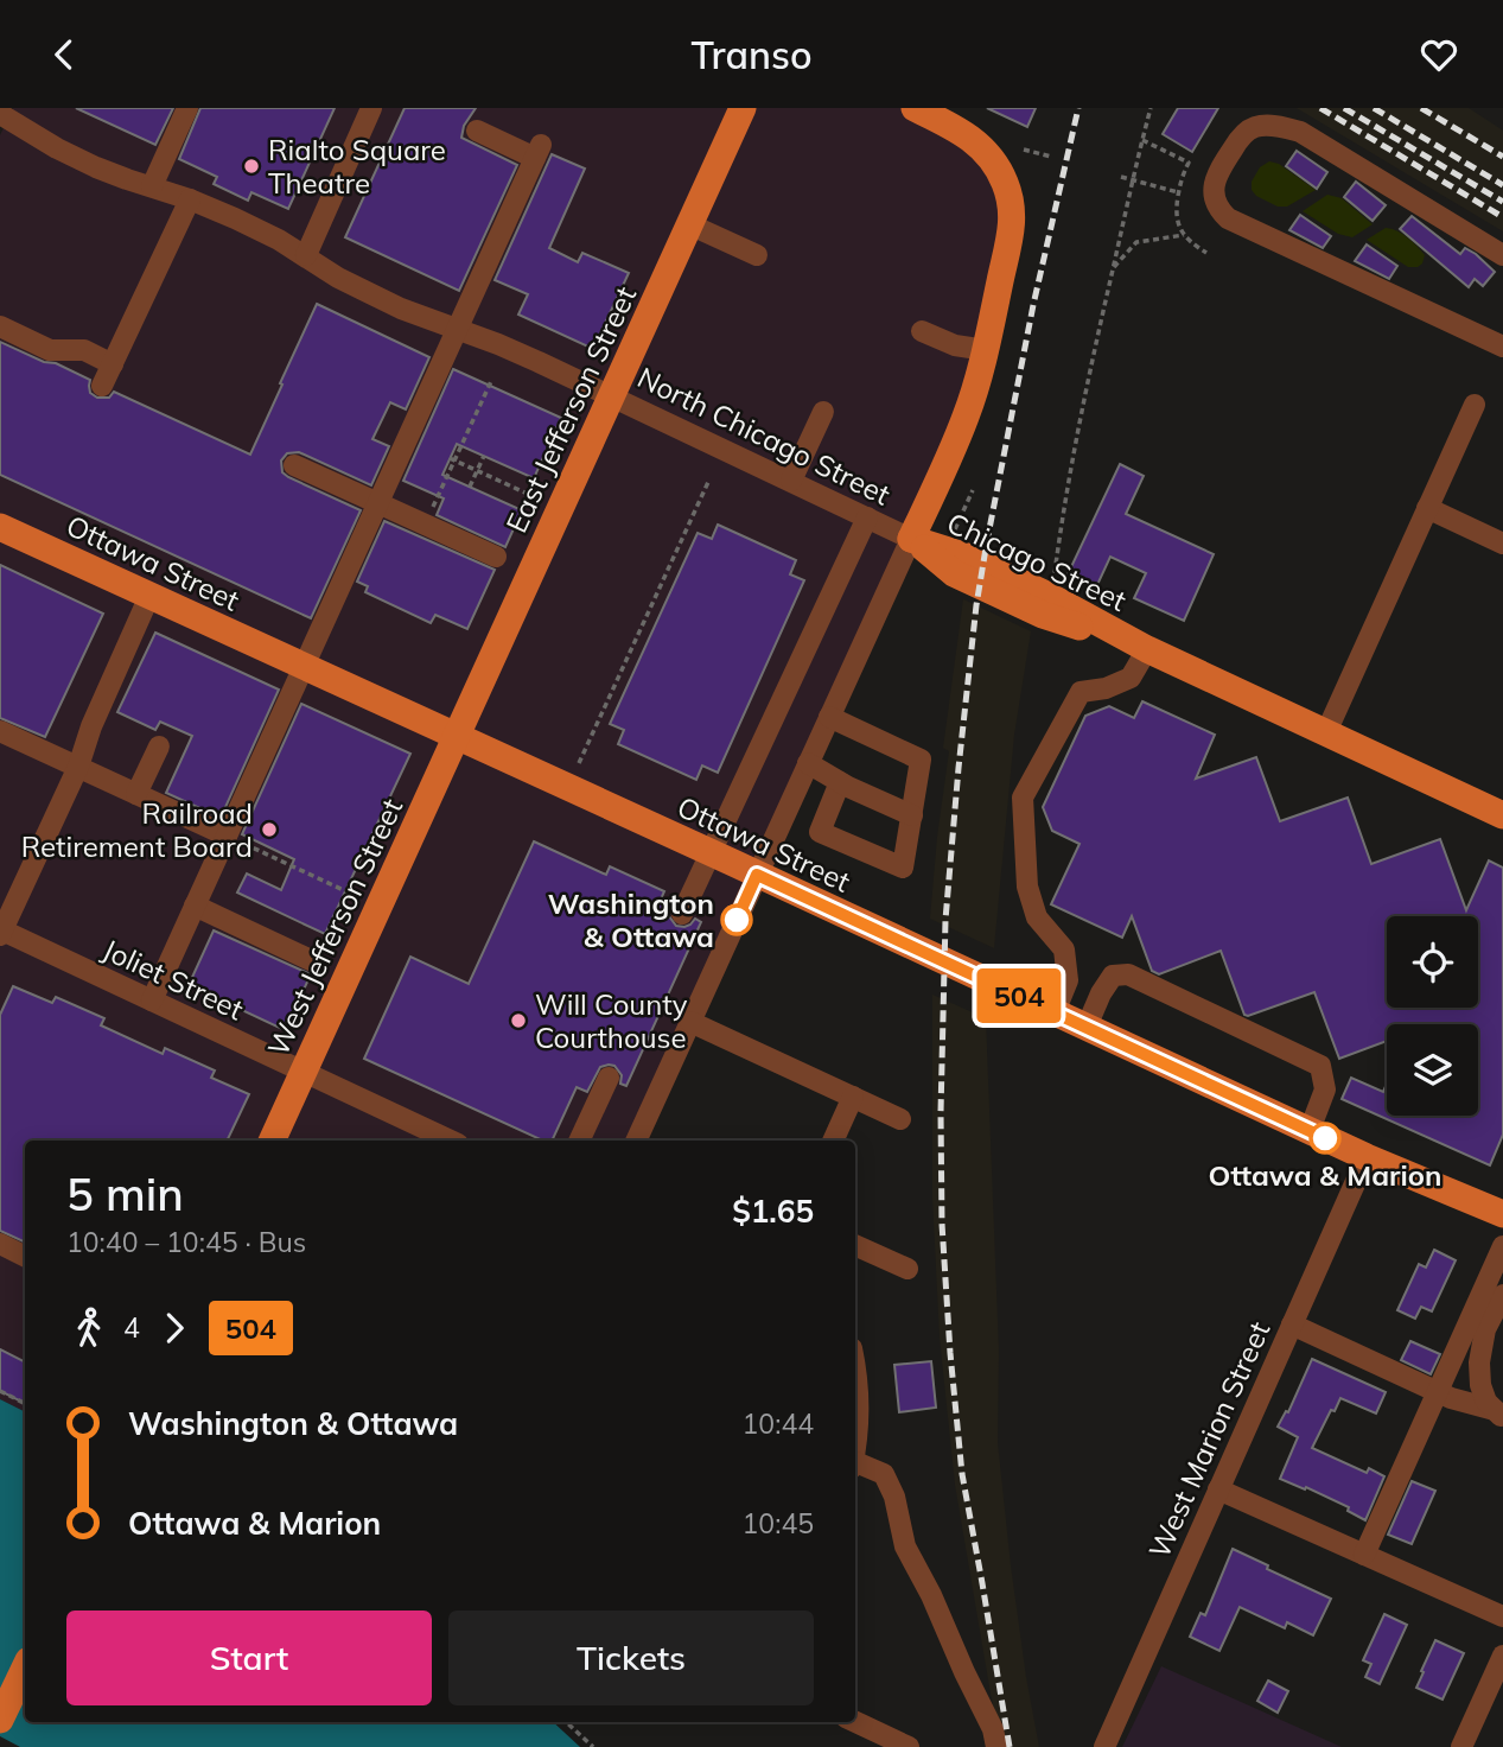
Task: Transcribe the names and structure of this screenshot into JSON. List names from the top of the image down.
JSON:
{
  "streets": {
    "main road": [
      "East Jefferson Street",
      "Chicago Street",
      "Ottawa Street",
      "West Jefferson Street"
    ],
    "street": ["North Chicago Street", "Joliet Street", "West Marion Street"]
  },
  "crossings": [
    ["East Jefferson Street", "North Chicago Street"],
    ["East Jefferson Street", "Ottawa Street"],
    ["East Jefferson Street", "West Jefferson Street"],
    ["North Chicago Street", "Chicago Street"],
    ["Ottawa Street", "West Jefferson Street"],
    ["Ottawa Street", "West Marion Street"],
    ["West Jefferson Street", "Joliet Street"]
  ],
  "places": [
    "Rialto Square Theatre",
    "Railroad Retirement Board",
    "Washington & Ottawa",
    "Will County Courthouse",
    "Ottawa & Marion"
  ],
  "lines": ["bus line 504"],
  "page": {
    "header": "Transo",
    "on_map": "504",
    "heading": ["5 min", "10:40 – 10:45 · Bus", "$1.65"],
    "legs": ["4", "504"],
    "list": [
      {
        "name": "Washington & Ottawa",
        "value": "10:44"
      },
      {
        "name": "Ottawa & Marion",
        "value": "10:45"
      }
    ],
    "buttons": ["Start", "Tickets"]
  }
}
